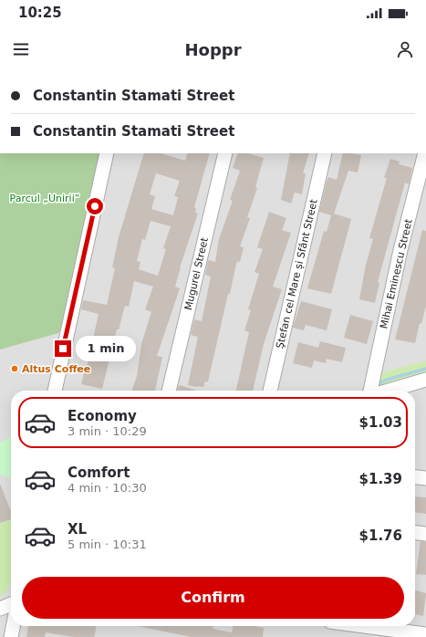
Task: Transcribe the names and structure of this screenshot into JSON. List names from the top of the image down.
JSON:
{
  "streets": {
    "street": ["Mugurel Street", "Ştefan cel Mare și Sfânt Street", "Mihai Eminescu Street"]
  },
  "parks": ["Parcul „Unirii”"],
  "places": ["Altus Coffee"],
  "page": {
    "status": "10:25",
    "header": "Hoppr",
    "banner": ["Constantin Stamati Street", "Constantin Stamati Street"],
    "bubble": "1 min",
    "list": [
      {
        "name": "Economy",
        "note": "3 min · 10:29",
        "value": "$1.03"
      },
      {
        "name": "Comfort",
        "note": "4 min · 10:30",
        "value": "$1.39"
      },
      {
        "name": "XL",
        "note": "5 min · 10:31",
        "value": "$1.76"
      }
    ],
    "buttons": "Confirm"
  }
}
